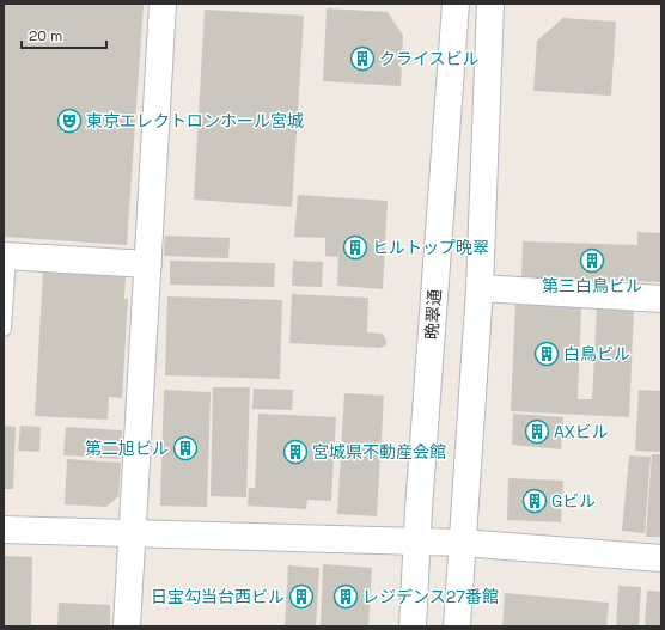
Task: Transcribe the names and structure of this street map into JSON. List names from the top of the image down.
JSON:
{
  "streets": {
    "street": ["晩翠通"]
  },
  "places": {
    "building": [
      "クライスビル",
      "ヒルトップ晩翠",
      "第三白鳥ビル",
      "白鳥ビル",
      "AXビル",
      "第二旭ビル",
      "宮城県不動産会館",
      "Gビル",
      "日宝勾当台西ビル",
      "レジデンス27番館"
    ],
    "theatre": ["東京エレクトロンホール宮城"]
  },
  "scale_bar": "20 m"
}
